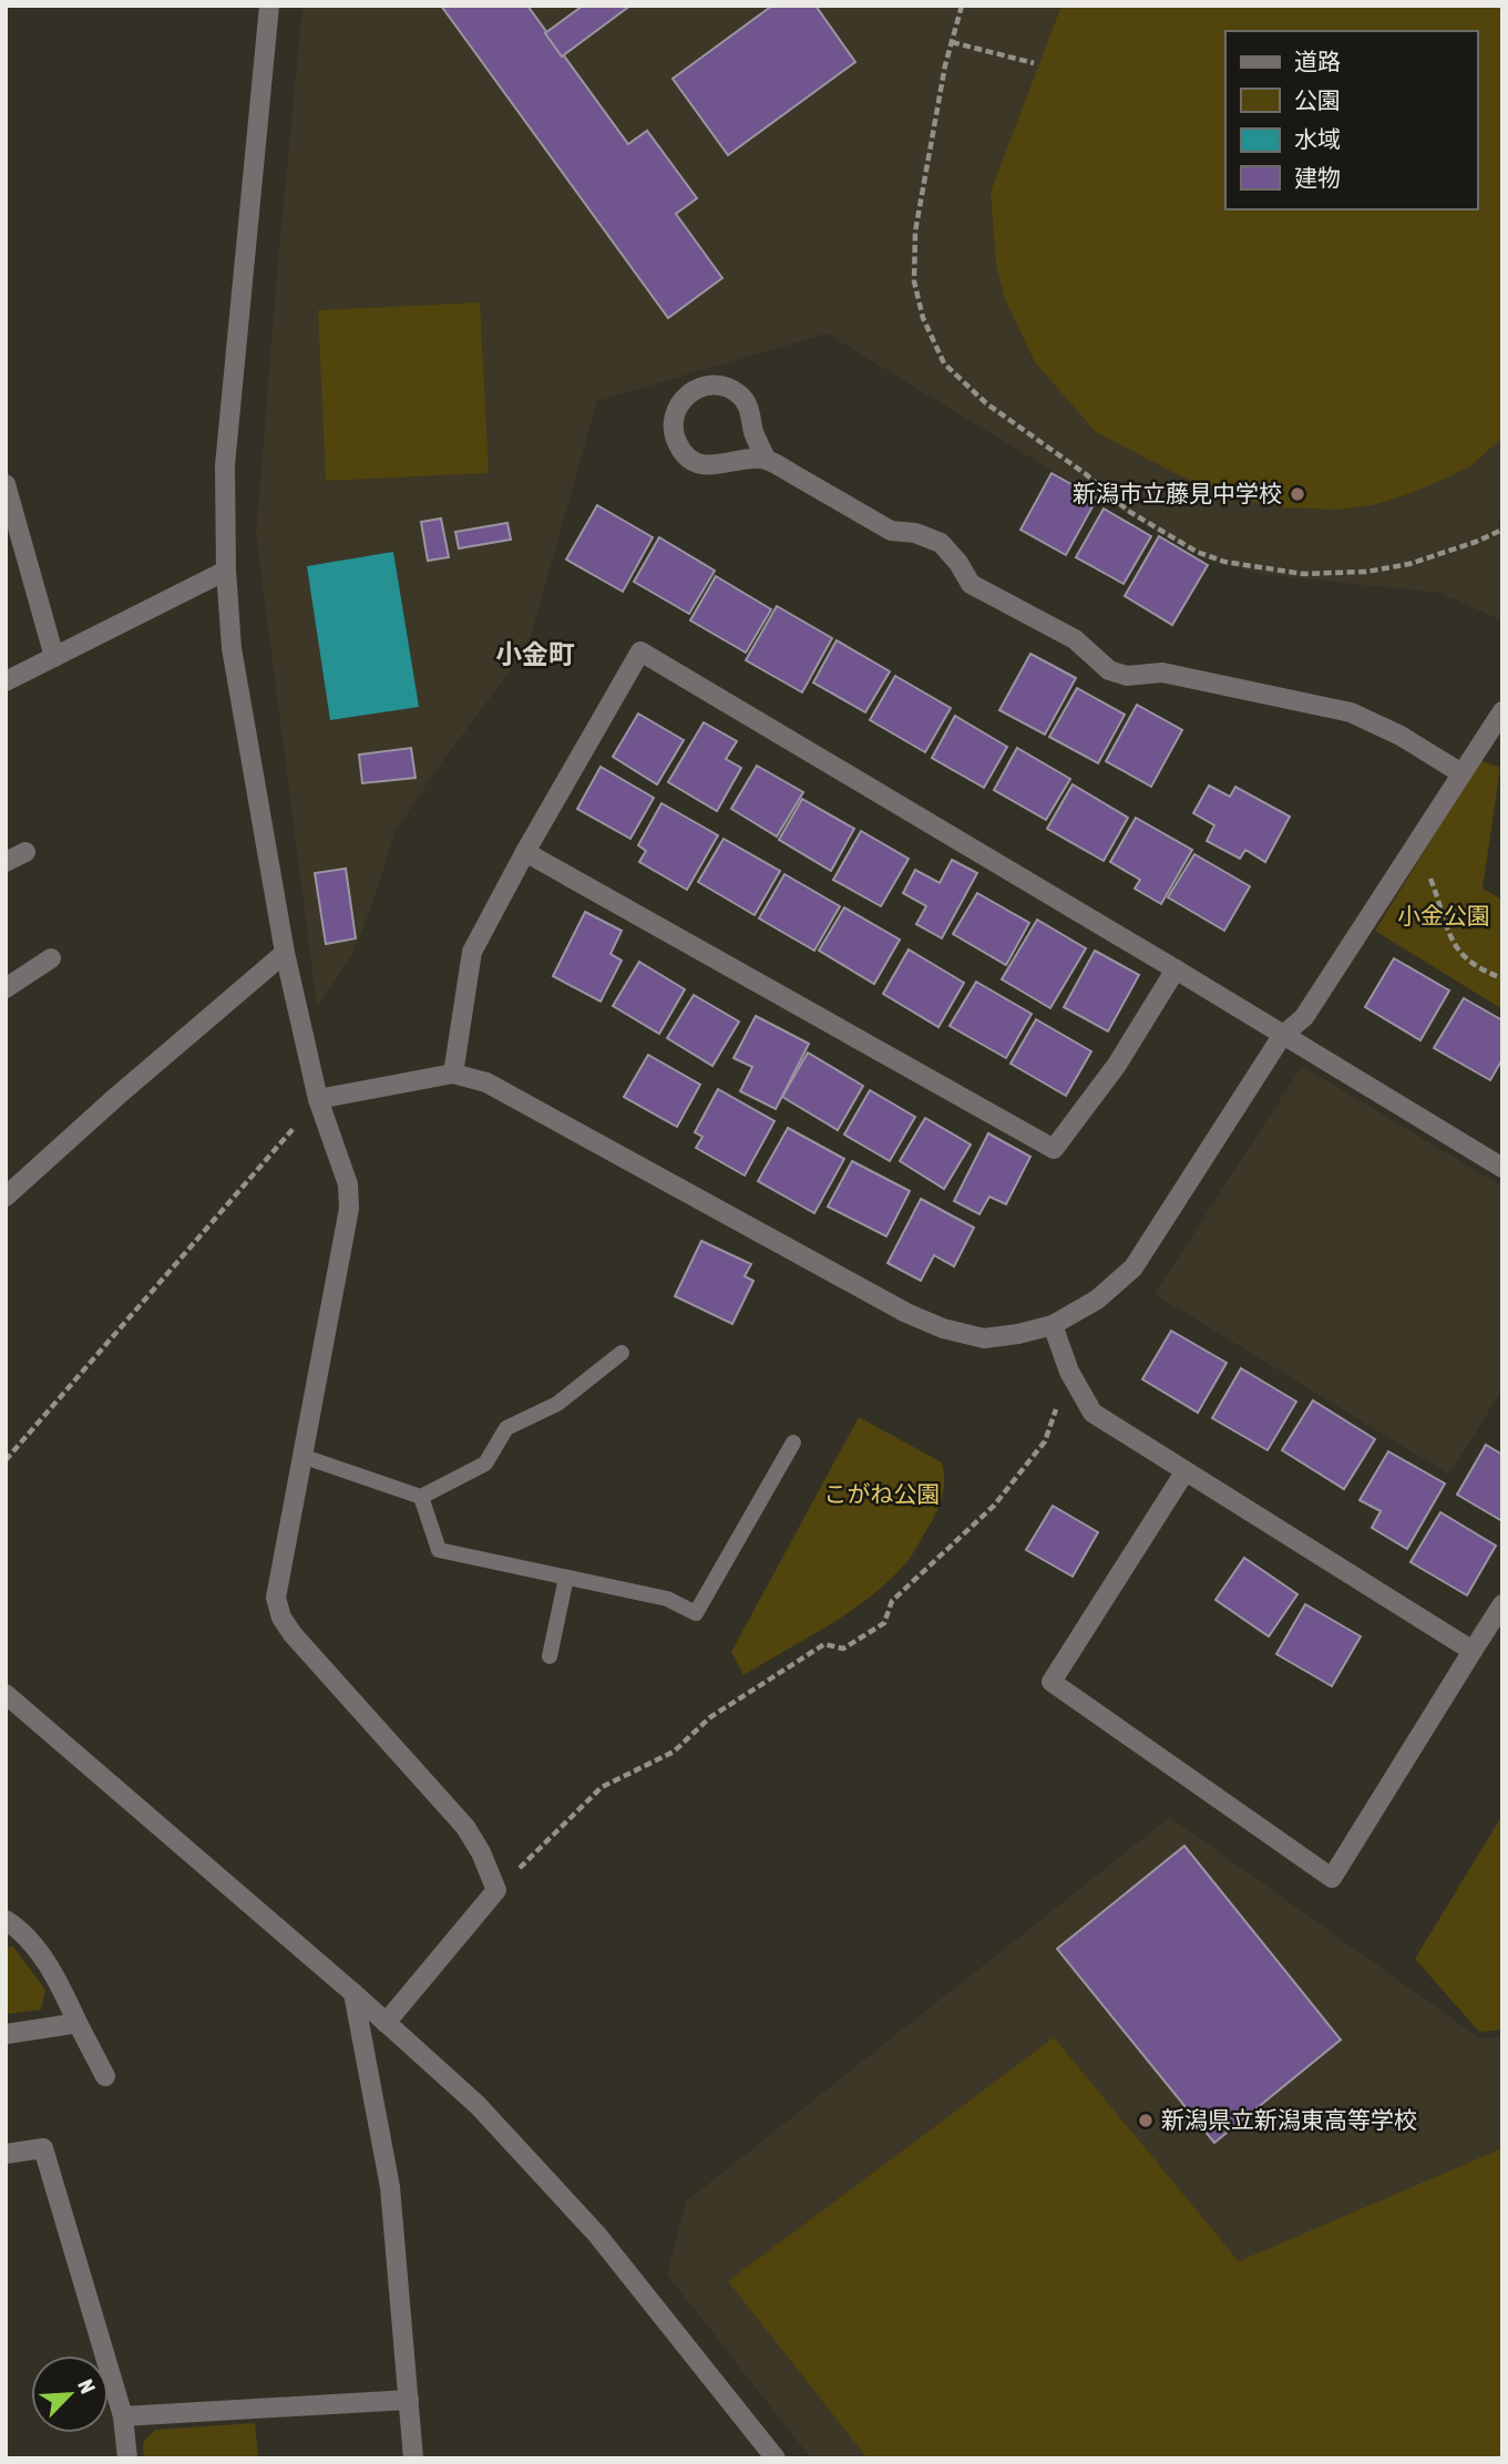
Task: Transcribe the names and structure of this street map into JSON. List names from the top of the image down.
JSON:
{
  "districts": ["小金町"],
  "parks": ["小金公園", "こがね公園"],
  "places": ["新潟市立藤見中学校", "新潟県立新潟東高等学校"],
  "legend": [
    "道路",
    "公園",
    "水域",
    "建物"
  ],
  "north": "top right"
}
